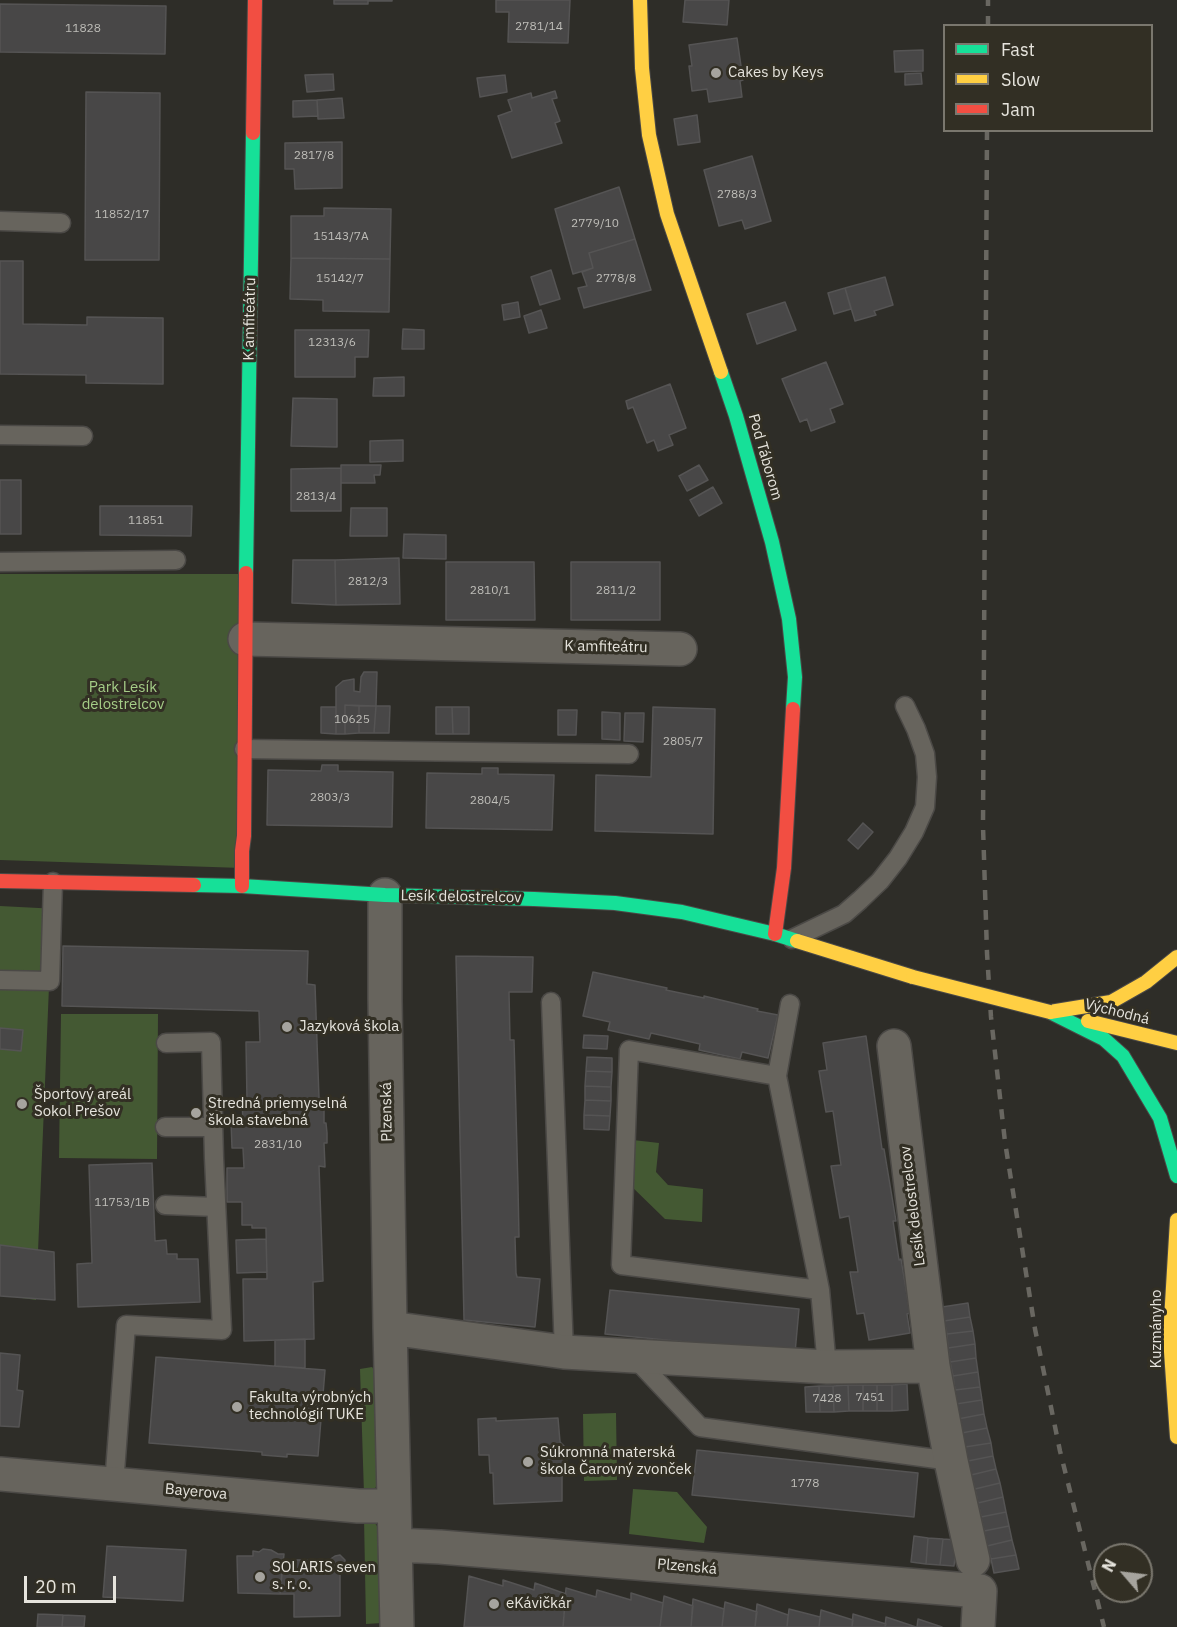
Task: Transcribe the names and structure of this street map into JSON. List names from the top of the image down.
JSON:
{
  "streets": {
    "street": [
      "K amfiteátru",
      "Pod Táborom",
      "Lesík delostrelcov",
      "Východná",
      "Plzenská",
      "Kuzmányho",
      "Bayerova"
    ]
  },
  "crossings": [
    ["K amfiteátru", "Lesík delostrelcov"],
    ["Pod Táborom", "Lesík delostrelcov"],
    ["Lesík delostrelcov", "Východná"],
    ["Lesík delostrelcov", "Plzenská"],
    ["Plzenská", "Bayerova"]
  ],
  "parks": ["Park Lesík delostrelcov"],
  "places": [
    "Cakes by Keys",
    "Jazyková škola",
    "Športový areál Sokol Prešov",
    "Stredná priemyselná škola stavebná",
    "Fakulta výrobných technológií TUKE",
    "Súkromná materská škola Čarovný zvonček",
    "SOLARIS seven s. r. o.",
    "eKávičkár"
  ],
  "house_numbers": [
    "2781/14",
    "11828",
    "2817/8",
    "2788/3",
    "11852/17",
    "2779/10",
    "15143/7A",
    "15142/7",
    "2778/8",
    "12313/6",
    "2813/4",
    "11851",
    "2812/3",
    "2810/1",
    "2811/2",
    "10625",
    "2805/7",
    "2803/3",
    "2804/5",
    "2831/10",
    "11753/1B",
    "7451",
    "7428",
    "1778"
  ],
  "legend": ["Fast", "Slow", "Jam"],
  "scale_bar": "20 m",
  "north": "top left"
}
